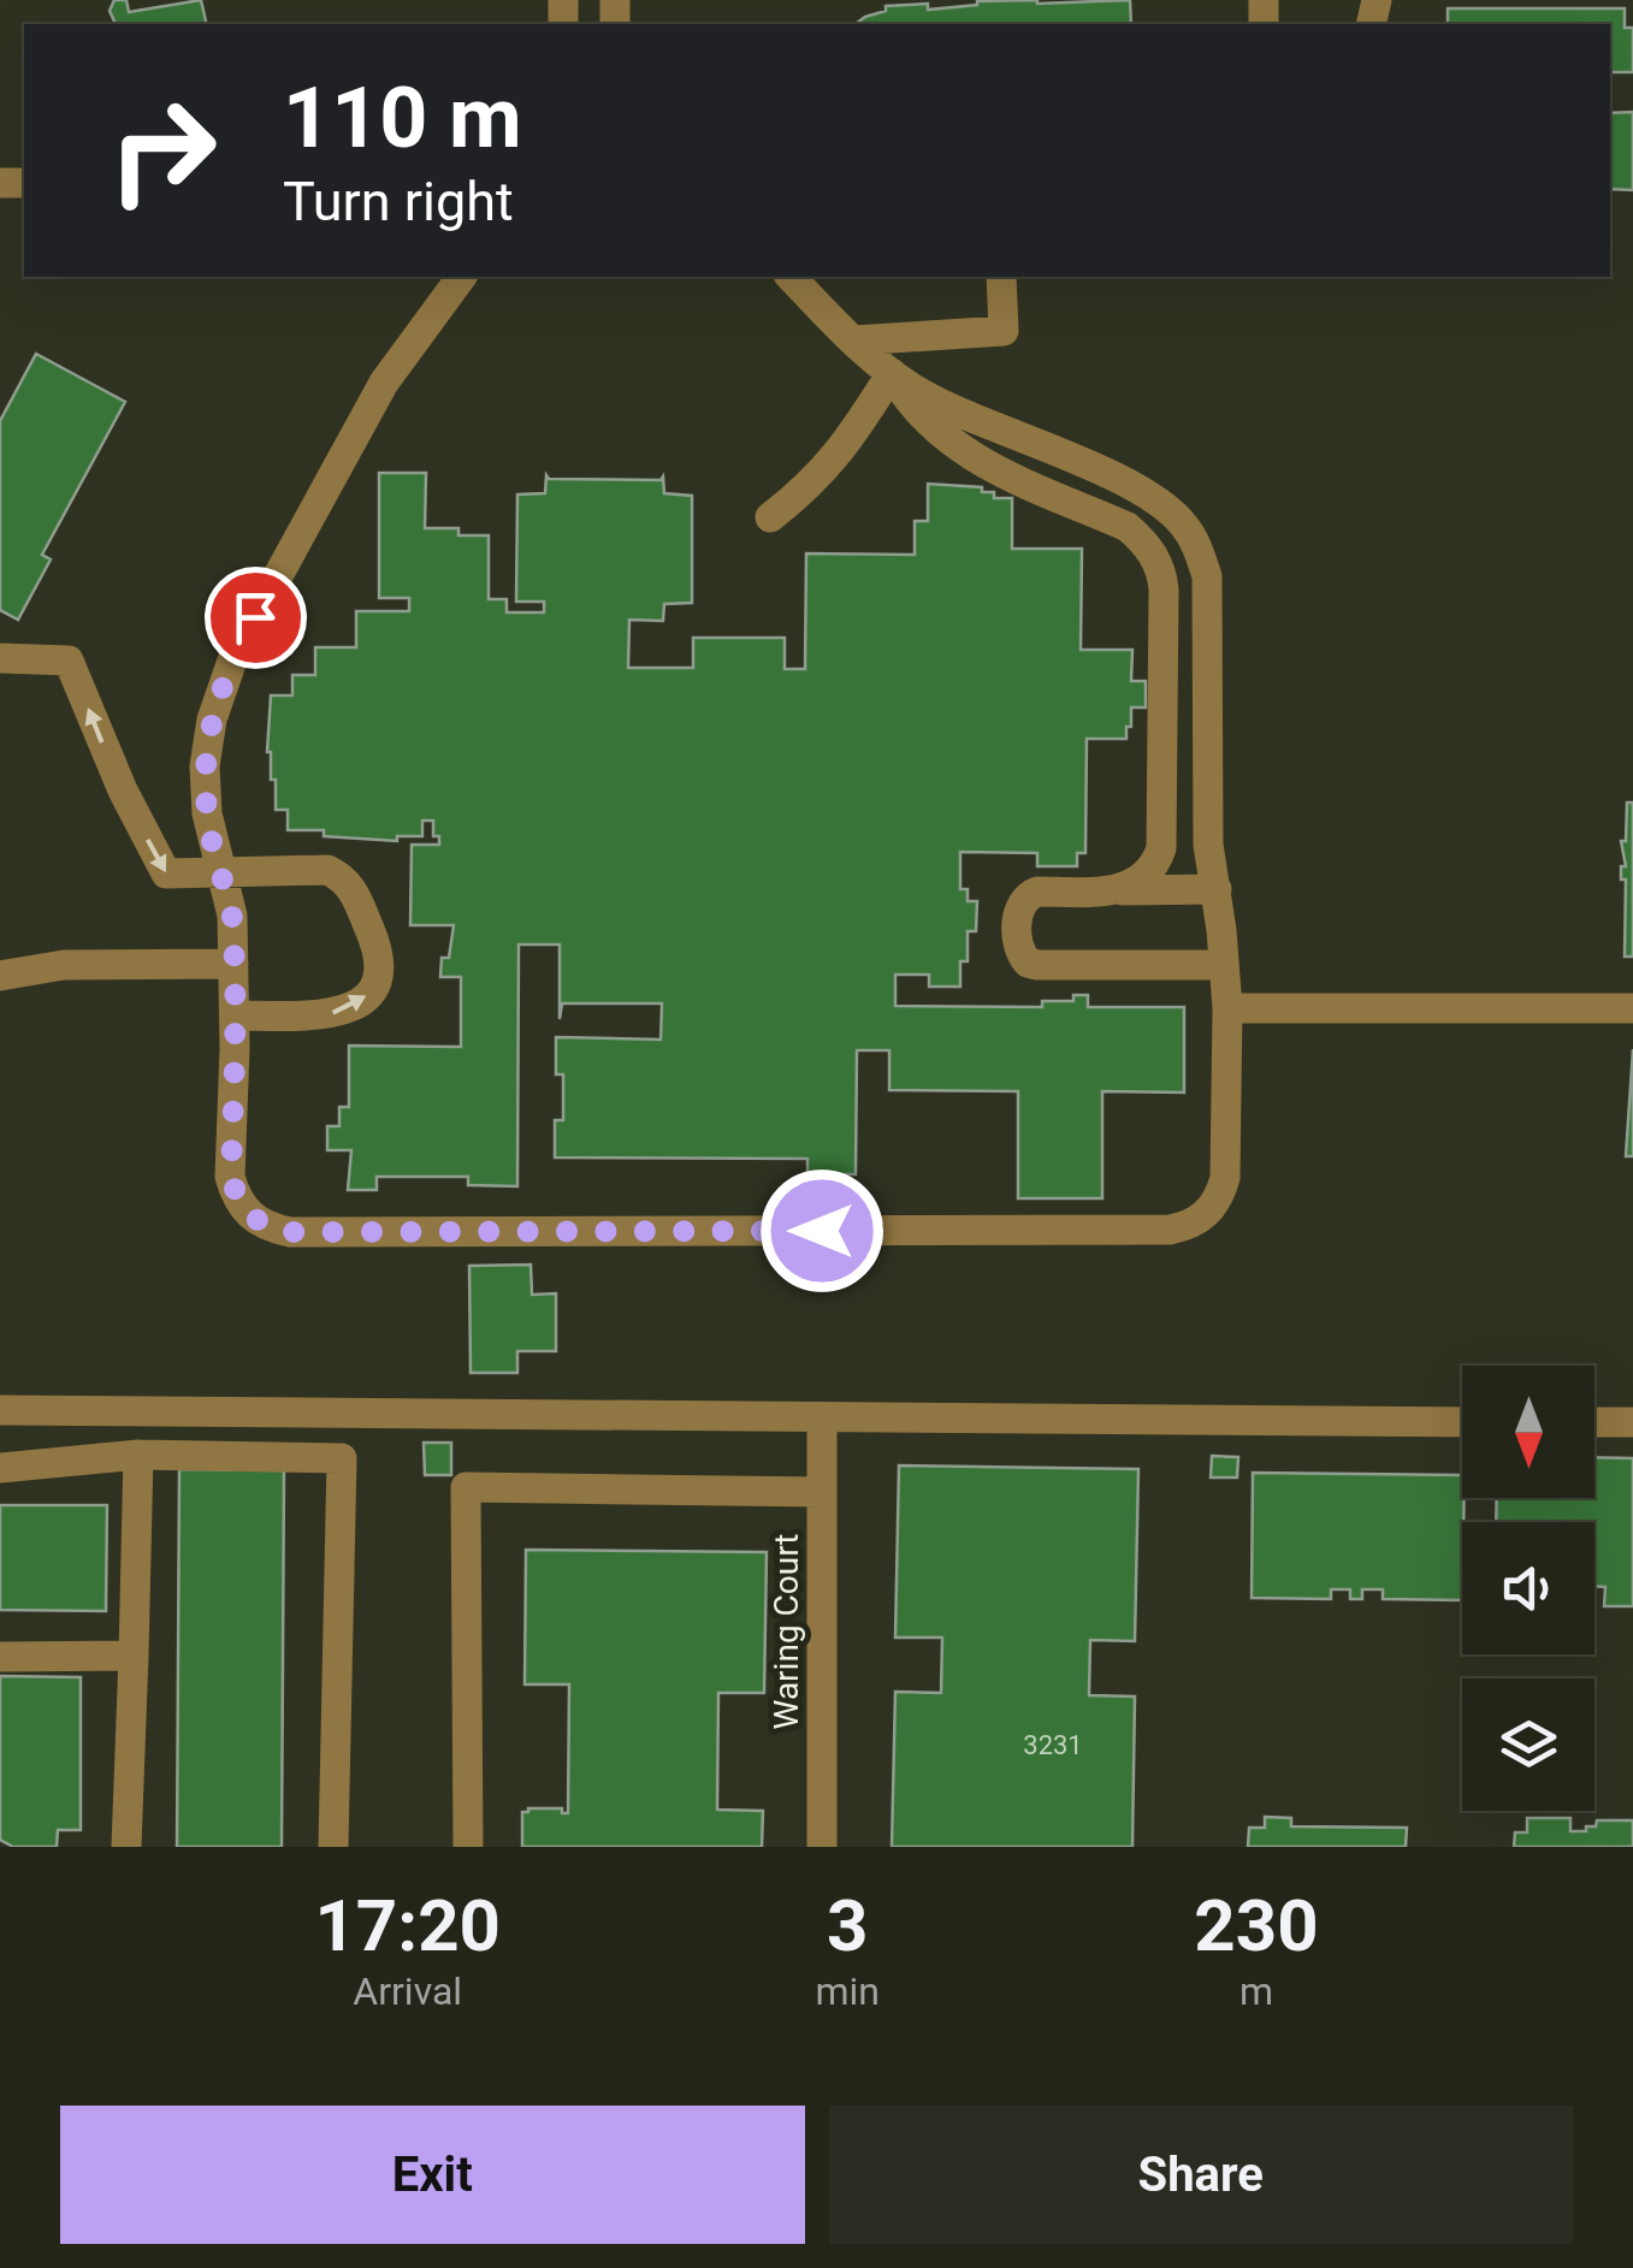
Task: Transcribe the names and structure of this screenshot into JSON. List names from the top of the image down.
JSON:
{
  "streets": {
    "street": ["Waring Court"]
  },
  "house_numbers": ["3231"],
  "north": "bottom",
  "page": {
    "turn": ["110 m", "Turn right"],
    "eta": [
      "17:20",
      "Arrival",
      "3",
      "min",
      "230",
      "m"
    ],
    "buttons": ["Exit", "Share"]
  }
}
